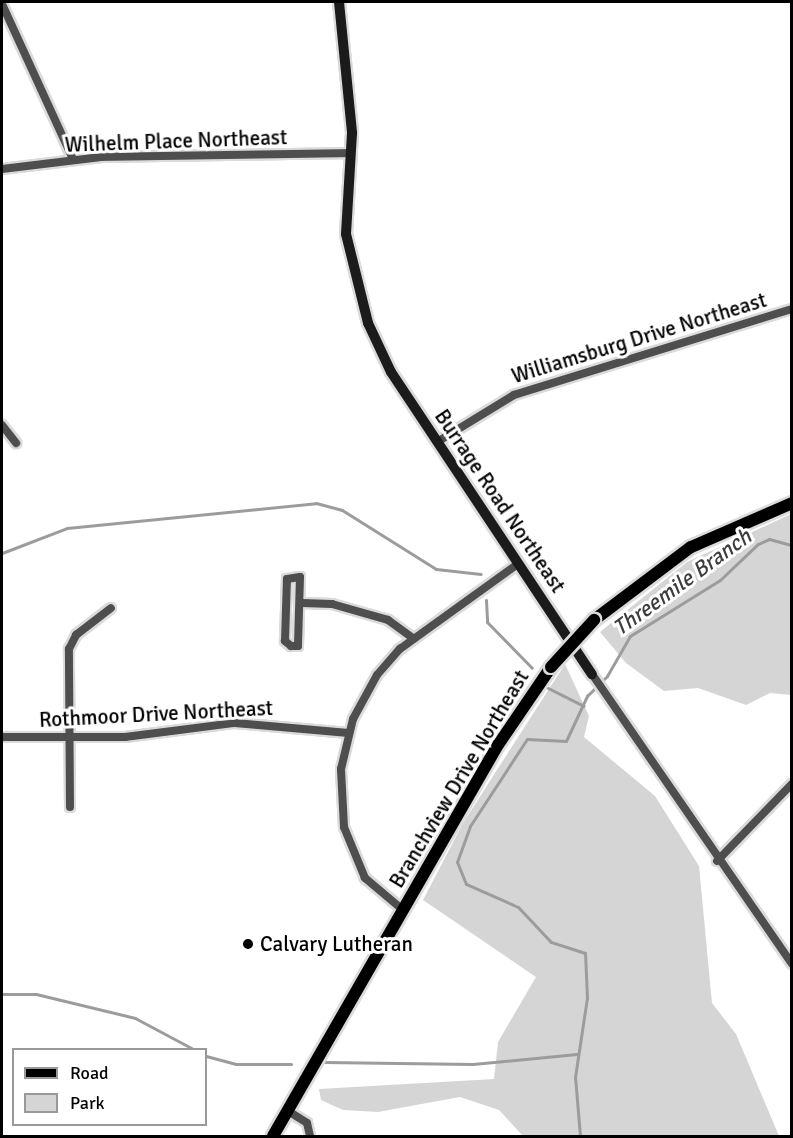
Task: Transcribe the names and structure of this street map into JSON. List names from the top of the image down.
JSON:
{
  "streets": {
    "main road": ["Branchview Drive Northeast"],
    "street": [
      "Wilhelm Place Northeast",
      "Williamsburg Drive Northeast",
      "Burrage Road Northeast",
      "Rothmoor Drive Northeast"
    ]
  },
  "crossings": [
    ["Wilhelm Place Northeast", "Burrage Road Northeast"],
    ["Williamsburg Drive Northeast", "Burrage Road Northeast"]
  ],
  "water": ["Threemile Branch"],
  "places": ["Calvary Lutheran"],
  "legend": ["Road", "Park"]
}
